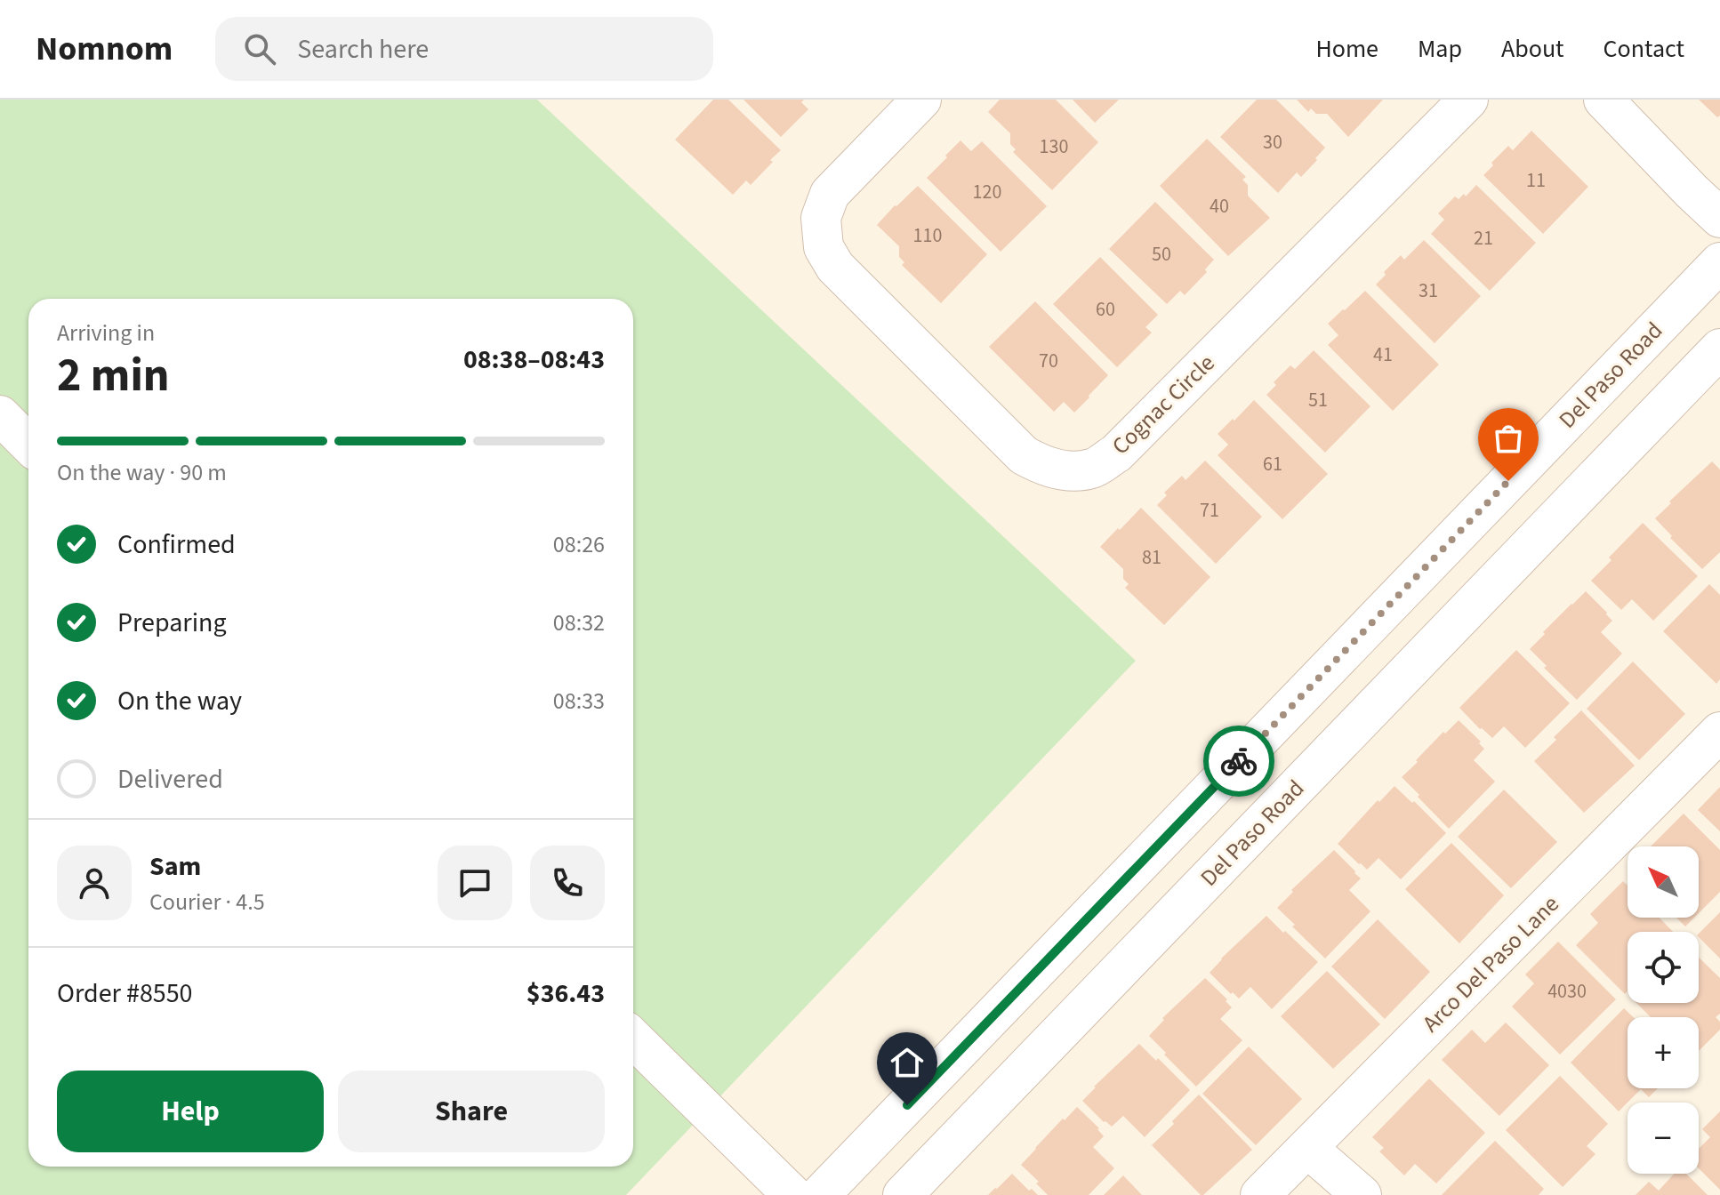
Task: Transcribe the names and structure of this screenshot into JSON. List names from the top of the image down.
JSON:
{
  "streets": {
    "street": ["Del Paso Road", "Cognac Circle", "Arco Del Paso Lane"]
  },
  "house_numbers": [
    "30",
    "130",
    "11",
    "120",
    "40",
    "110",
    "21",
    "50",
    "31",
    "60",
    "41",
    "70",
    "51",
    "61",
    "71",
    "81",
    "4030"
  ],
  "north": "top left",
  "page": {
    "header": "Nomnom",
    "search": "Search here",
    "nav": [
      "Home",
      "Map",
      "About",
      "Contact"
    ],
    "heading": ["2 min", "Arriving in", "08:38–08:43"],
    "panel": [
      "Sam",
      "Courier · 4.5",
      "Order #8550",
      "$36.43"
    ],
    "bar": "On the way · 90 m",
    "list": [
      ["Confirmed", "08:26"],
      ["Preparing", "08:32"],
      ["On the way", "08:33"],
      "Delivered"
    ],
    "map_buttons": ["+", "−"],
    "buttons": ["Help", "Share"]
  }
}
